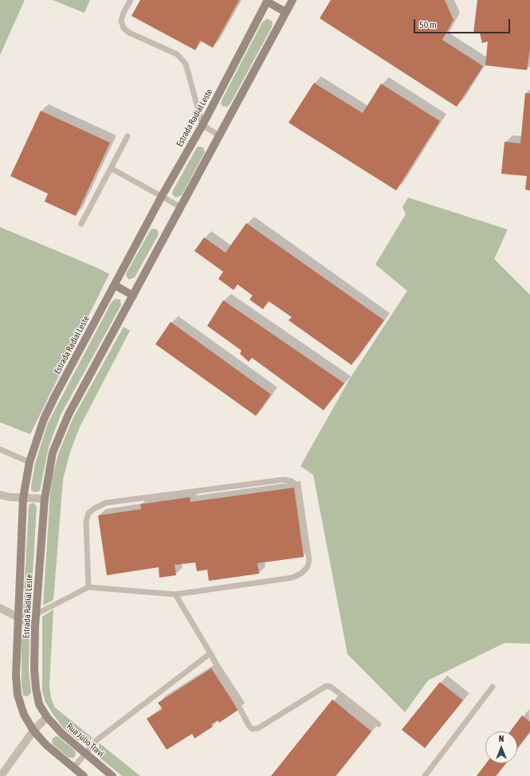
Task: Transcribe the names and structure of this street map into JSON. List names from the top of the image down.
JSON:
{
  "streets": {
    "street": ["Estrada Radial Leste", "Rua Júlio Travi"]
  },
  "crossings": [
    ["Estrada Radial Leste", "Rua Júlio Travi"]
  ],
  "scale_bar": "50 m",
  "north": "top"
}
